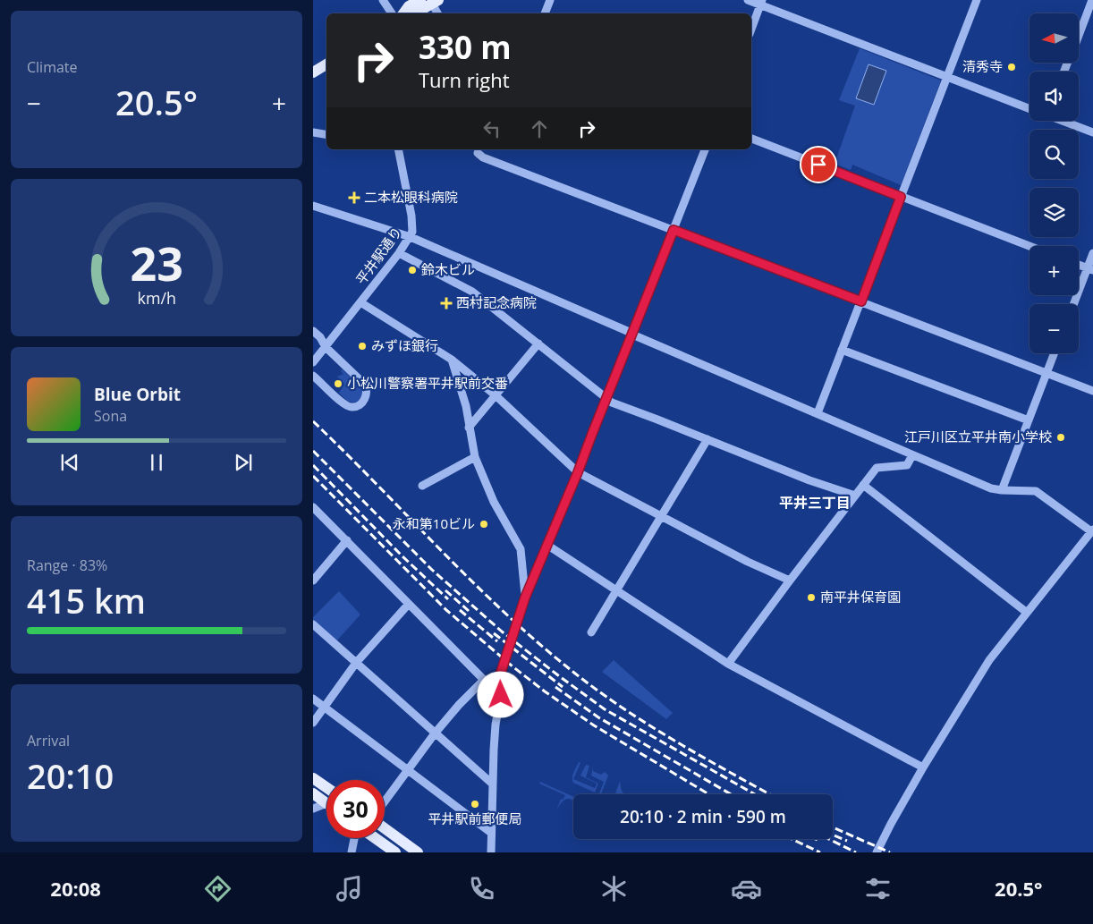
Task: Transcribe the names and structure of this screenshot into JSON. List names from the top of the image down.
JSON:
{
  "streets": {
    "street": ["平井駅通り"]
  },
  "districts": ["平井三丁目"],
  "places": {
    "other": [
      "清秀寺",
      "鈴木ビル",
      "みずほ銀行",
      "小松川警察署平井駅前交番",
      "江戸川区立平井南小学校",
      "永和第10ビル",
      "南平井保育園",
      "平井駅前郵便局"
    ],
    "health": ["二本松眼科病院", "西村記念病院"]
  },
  "north": "left",
  "page": {
    "tile": [
      "Climate",
      ["Range · 83%", "415 km"],
      ["Arrival", "20:10"]
    ],
    "map_buttons": ["+", "−"],
    "turn": ["330 m", "Turn right"],
    "heat": ["−", "20.5°", "+"],
    "song": ["Blue Orbit", "Sona"],
    "limit": "30",
    "trip": "20:10 · 2 min · 590 m",
    "tabs": ["20:08", "20.5°"],
    "gauge": ["23", "km/h"]
  }
}
